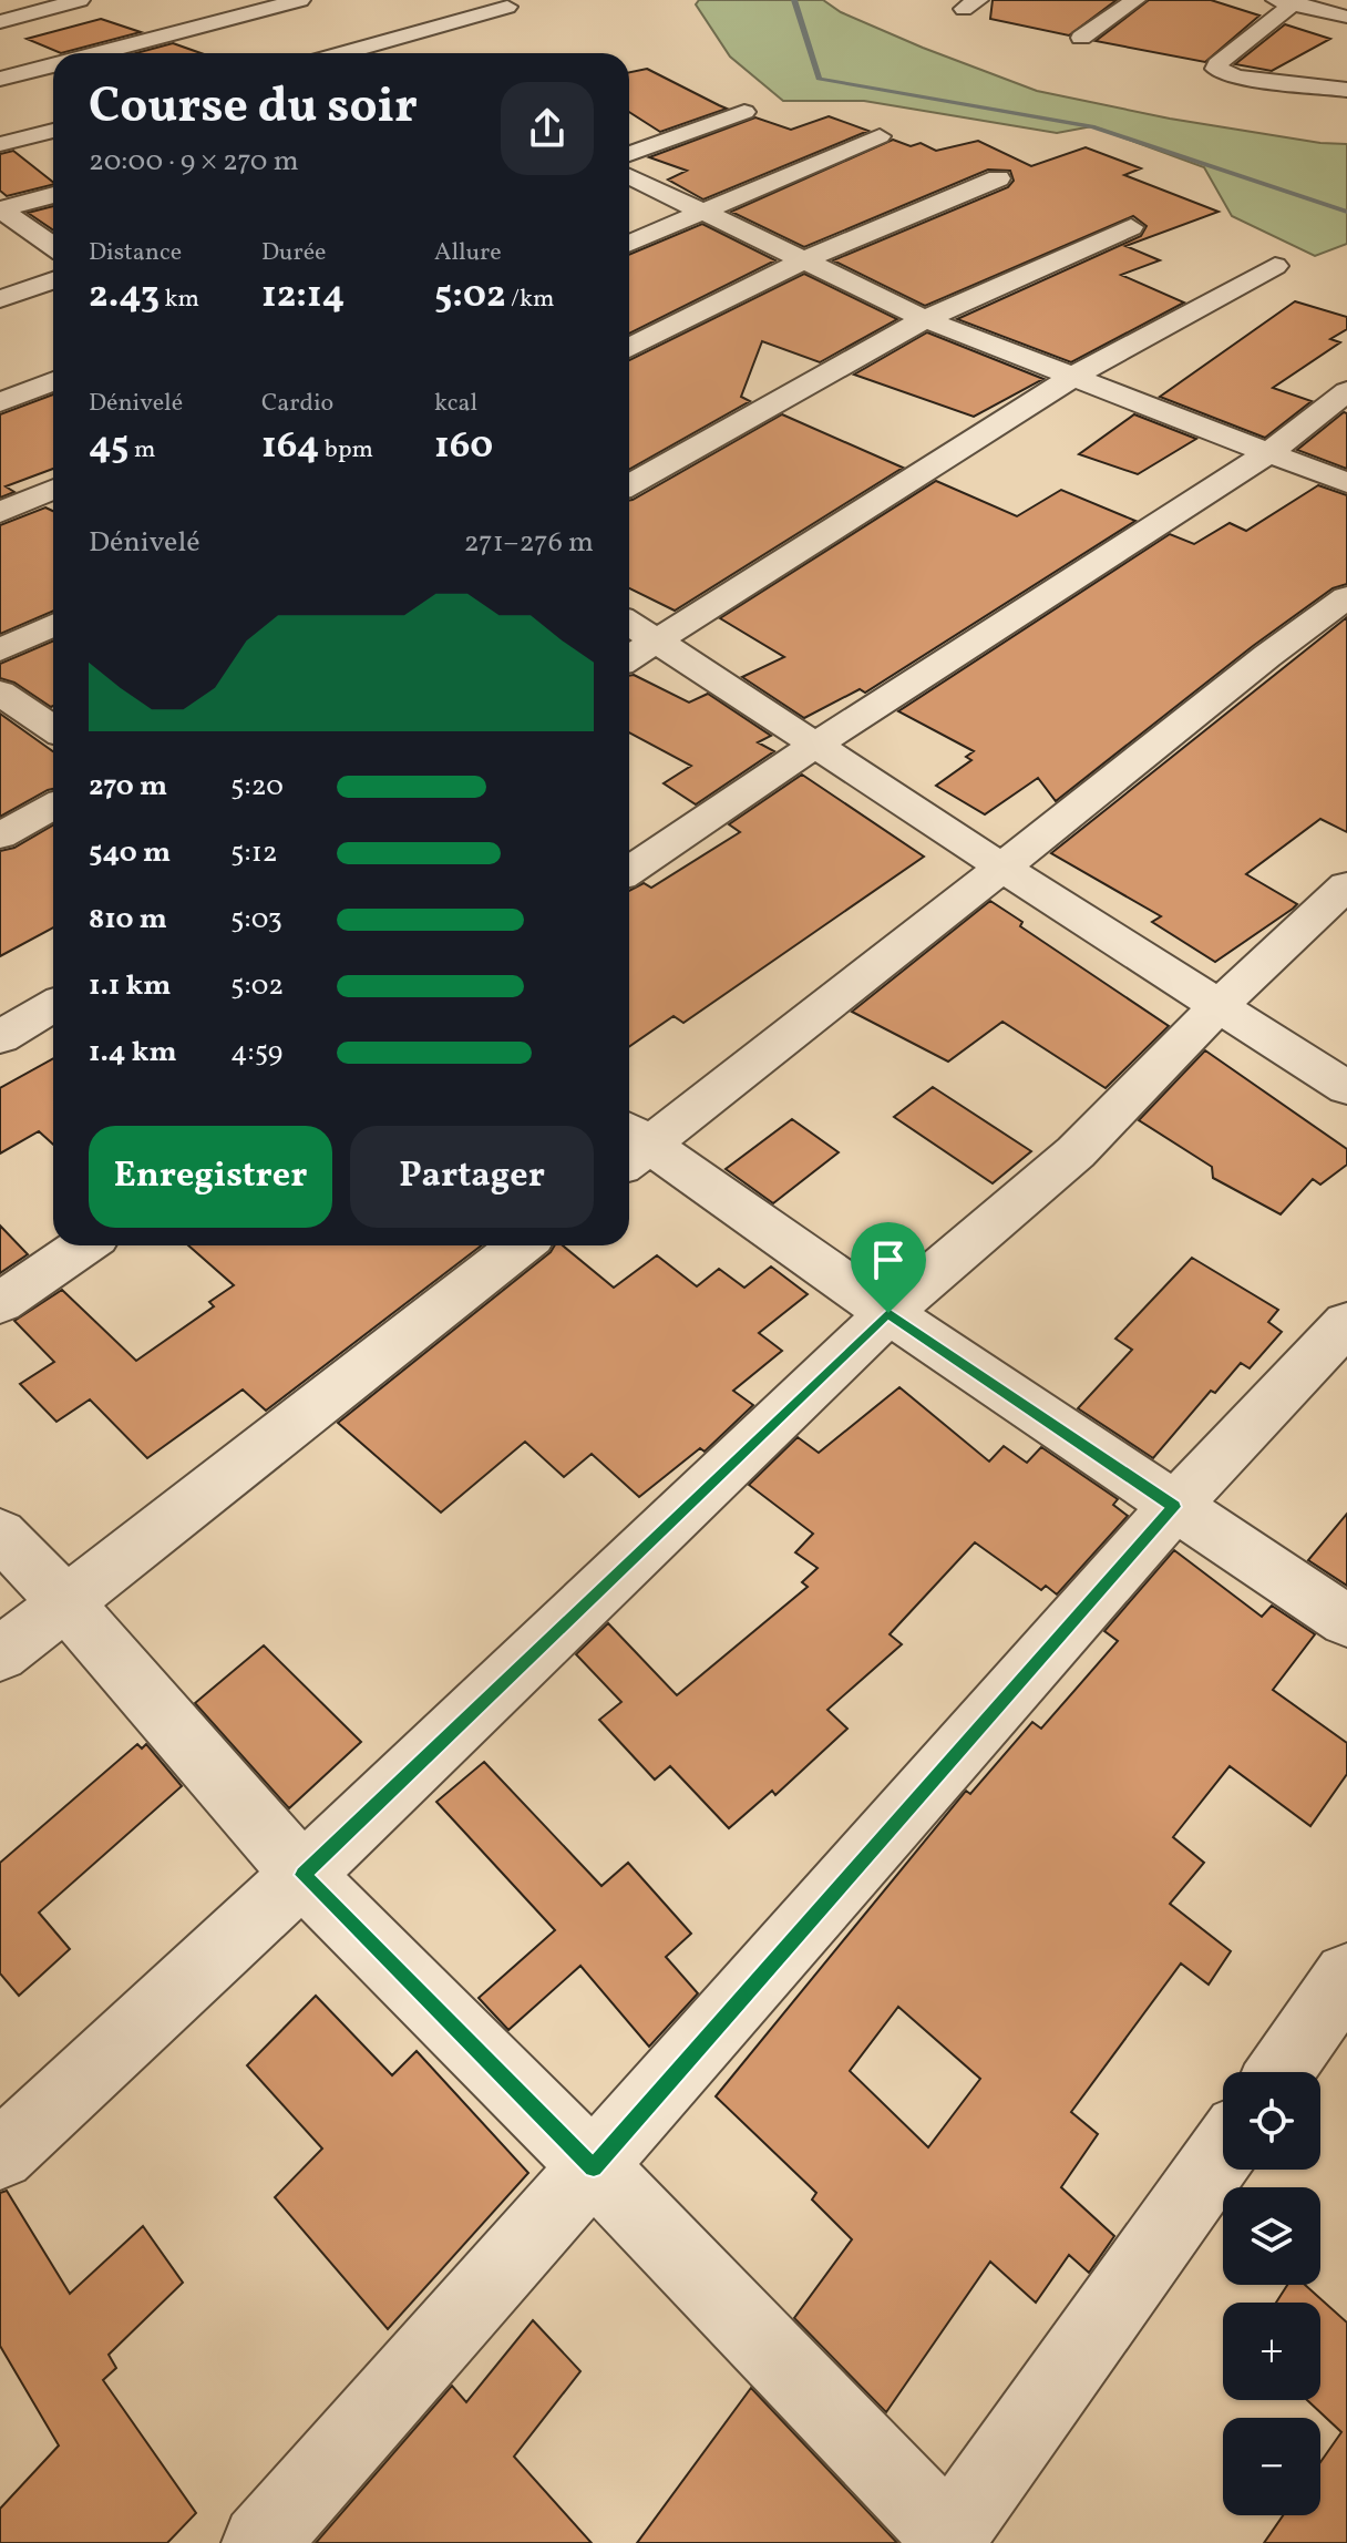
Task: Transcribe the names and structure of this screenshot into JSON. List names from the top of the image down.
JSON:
{
  "page": {
    "heading": ["Course du soir", "20:00 · 9 × 270 m"],
    "stats": [
      ["Distance", "2.43 km"],
      ["Durée", "12:14"],
      ["Allure", "5:02 /km"],
      ["Dénivelé", "45 m"],
      ["Cardio", "164 bpm"],
      ["kcal", "160"]
    ],
    "chart": ["Dénivelé", "271–276 m"],
    "list": [
      {
        "name": "270 m",
        "note": "5:20"
      },
      {
        "name": "540 m",
        "note": "5:12"
      },
      {
        "name": "810 m",
        "note": "5:03"
      },
      {
        "name": "1.1 km",
        "note": "5:02"
      },
      {
        "name": "1.4 km",
        "note": "4:59"
      }
    ],
    "buttons": ["Enregistrer", "Partager"],
    "map_buttons": ["+", "−"]
  }
}
